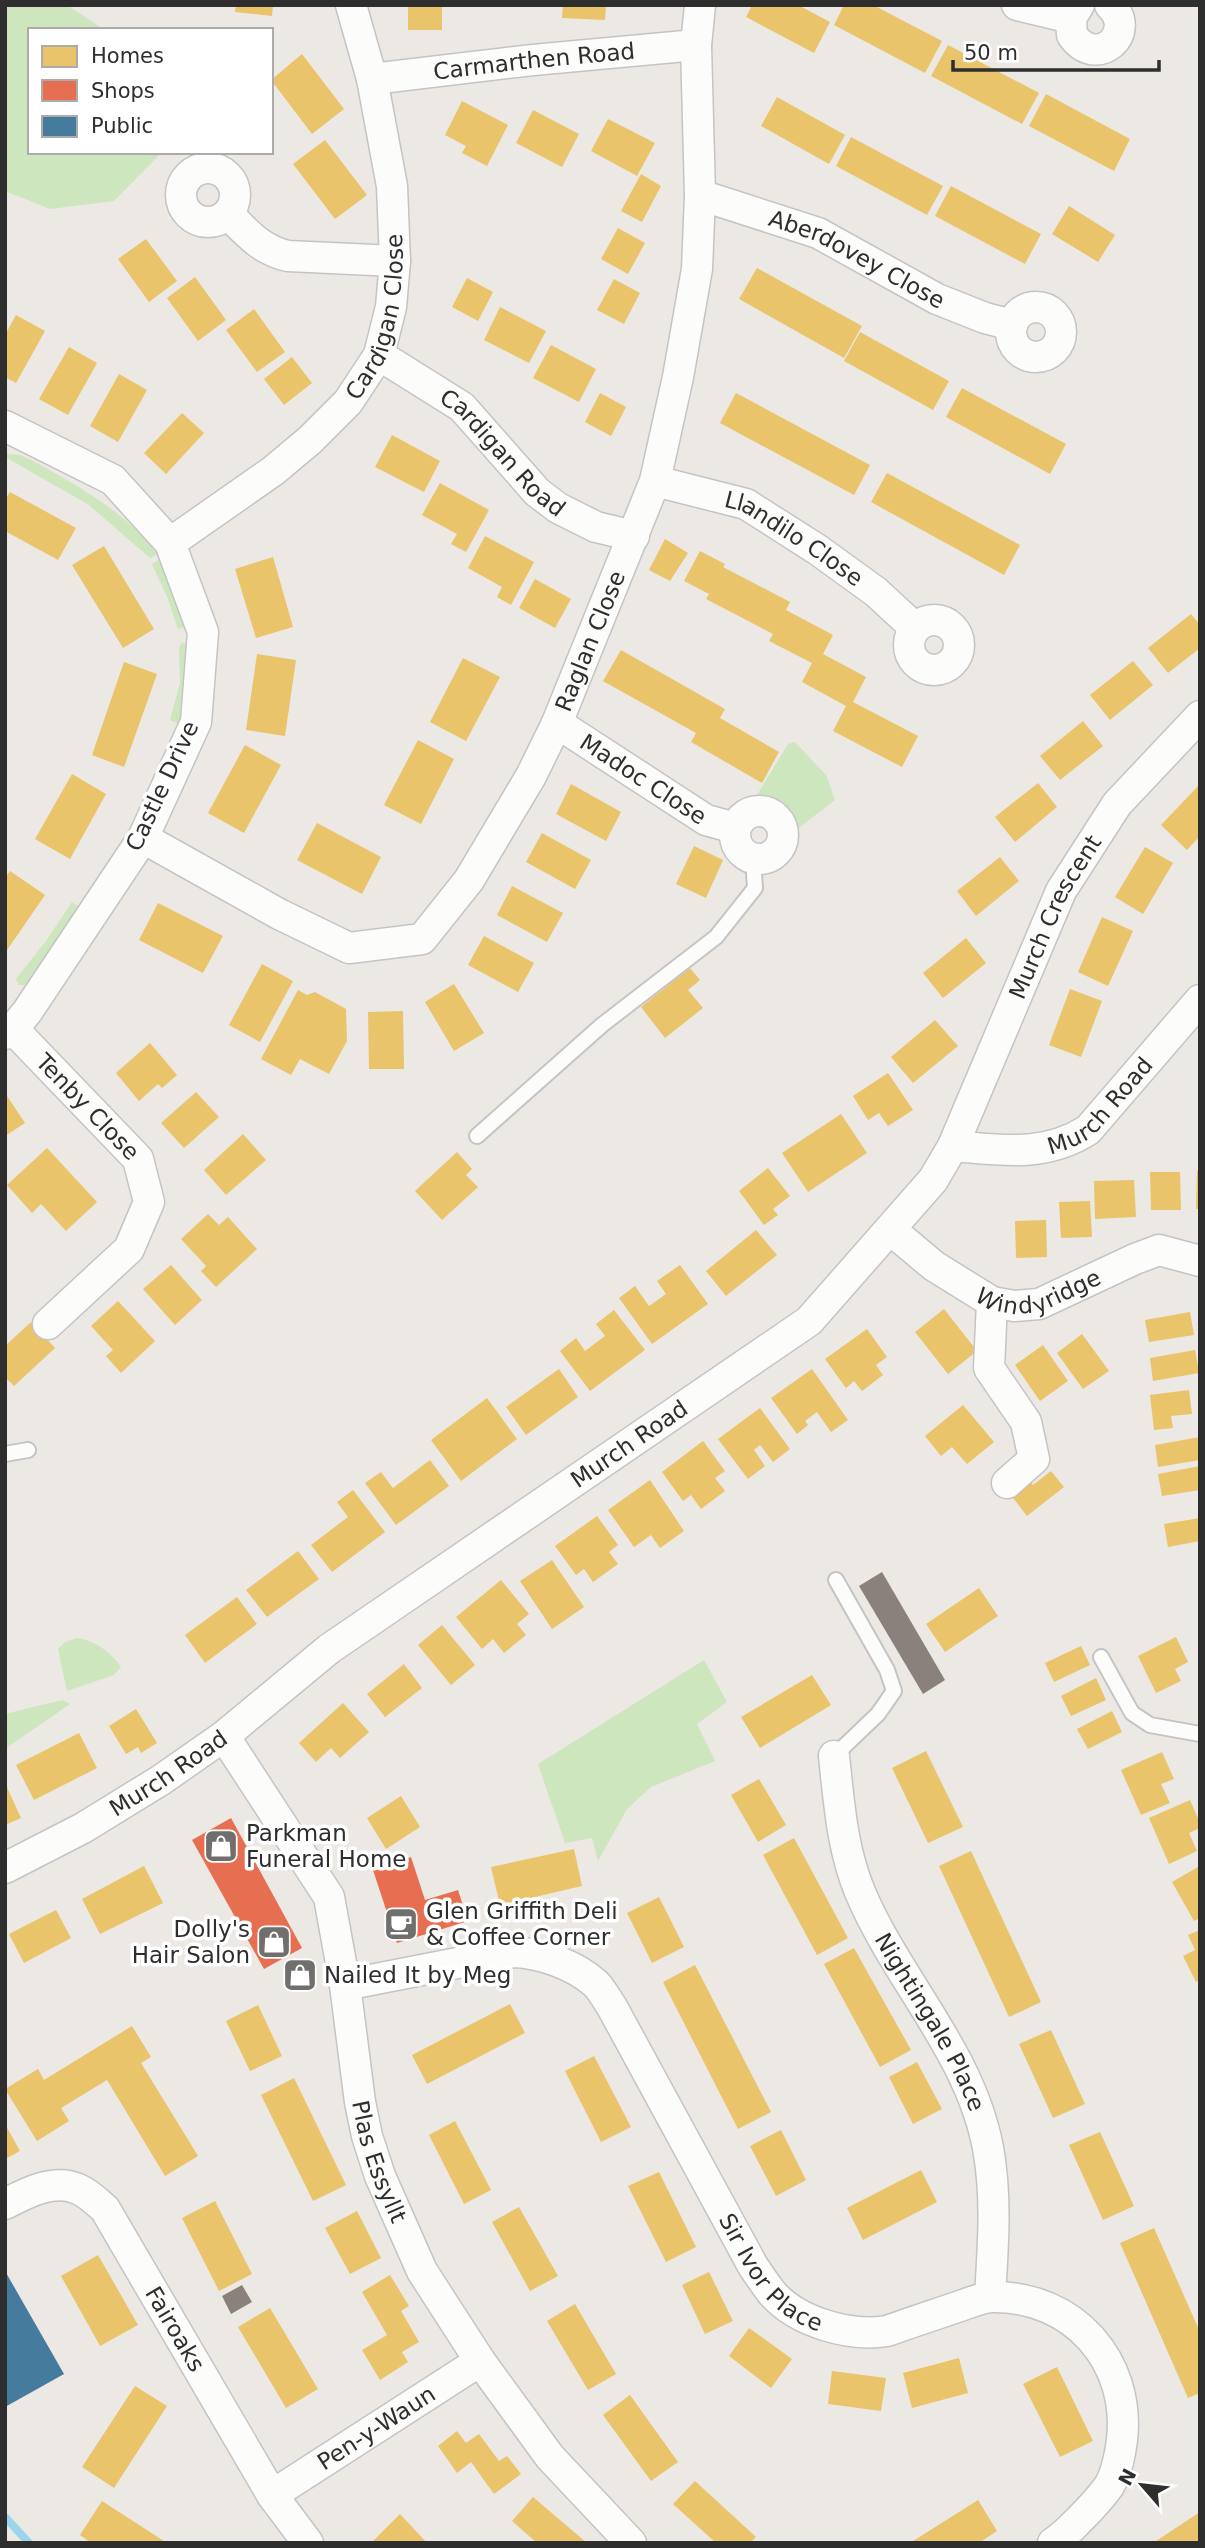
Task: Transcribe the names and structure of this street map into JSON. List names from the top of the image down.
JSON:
{
  "streets": {
    "street": [
      "Carmarthen Road",
      "Aberdovey Close",
      "Cardigan Close",
      "Cardigan Road",
      "Llandilo Close",
      "Raglan Close",
      "Madoc Close",
      "Castle Drive",
      "Murch Crescent",
      "Murch Road",
      "Tenby Close",
      "Windyridge",
      "Nightingale Place",
      "Plas Essyllt",
      "Sir Ivor Place",
      "Fairoaks",
      "Pen-y-Waun"
    ]
  },
  "crossings": [
    ["Carmarthen Road", "Cardigan Close"],
    ["Carmarthen Road", "Raglan Close"],
    ["Aberdovey Close", "Raglan Close"],
    ["Cardigan Close", "Cardigan Road"],
    ["Cardigan Close", "Castle Drive"],
    ["Cardigan Road", "Raglan Close"],
    ["Llandilo Close", "Raglan Close"],
    ["Raglan Close", "Madoc Close"],
    ["Raglan Close", "Castle Drive"],
    ["Castle Drive", "Tenby Close"],
    ["Murch Crescent", "Murch Road"],
    ["Murch Road", "Windyridge"],
    ["Murch Road", "Plas Essyllt"],
    ["Nightingale Place", "Sir Ivor Place"],
    ["Plas Essyllt", "Sir Ivor Place"],
    ["Plas Essyllt", "Pen-y-Waun"],
    ["Fairoaks", "Pen-y-Waun"]
  ],
  "places": {
    "shop": ["Parkman Funeral Home", "Dolly's Hair Salon", "Nailed It by Meg"],
    "cafe": ["Glen Griffith Deli & Coffee Corner"]
  },
  "legend": ["Homes", "Shops", "Public"],
  "scale_bar": "50 m",
  "north": "top left"
}
